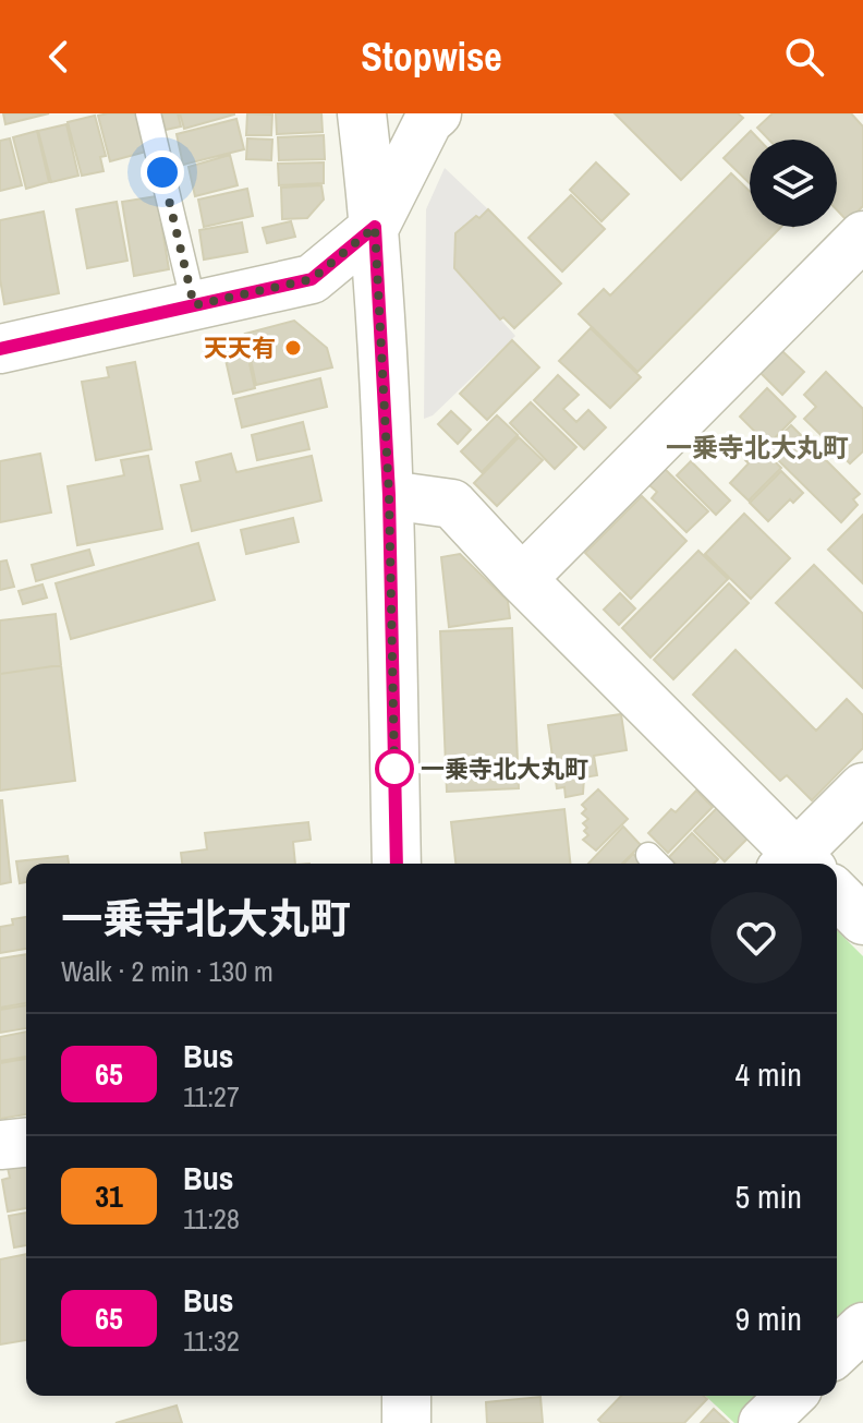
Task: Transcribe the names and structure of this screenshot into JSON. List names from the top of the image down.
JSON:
{
  "districts": ["一乗寺北大丸町"],
  "places": ["天天有", "一乗寺北大丸町"],
  "lines": ["bus line 65"],
  "page": {
    "header": "Stopwise",
    "heading": ["一乗寺北大丸町", "Walk · 2 min · 130 m"],
    "list": [
      {
        "mark": "65",
        "name": "Bus",
        "note": "11:27",
        "value": "4 min"
      },
      {
        "mark": "31",
        "name": "Bus",
        "note": "11:28",
        "value": "5 min"
      },
      {
        "mark": "65",
        "name": "Bus",
        "note": "11:32",
        "value": "9 min"
      }
    ]
  }
}
